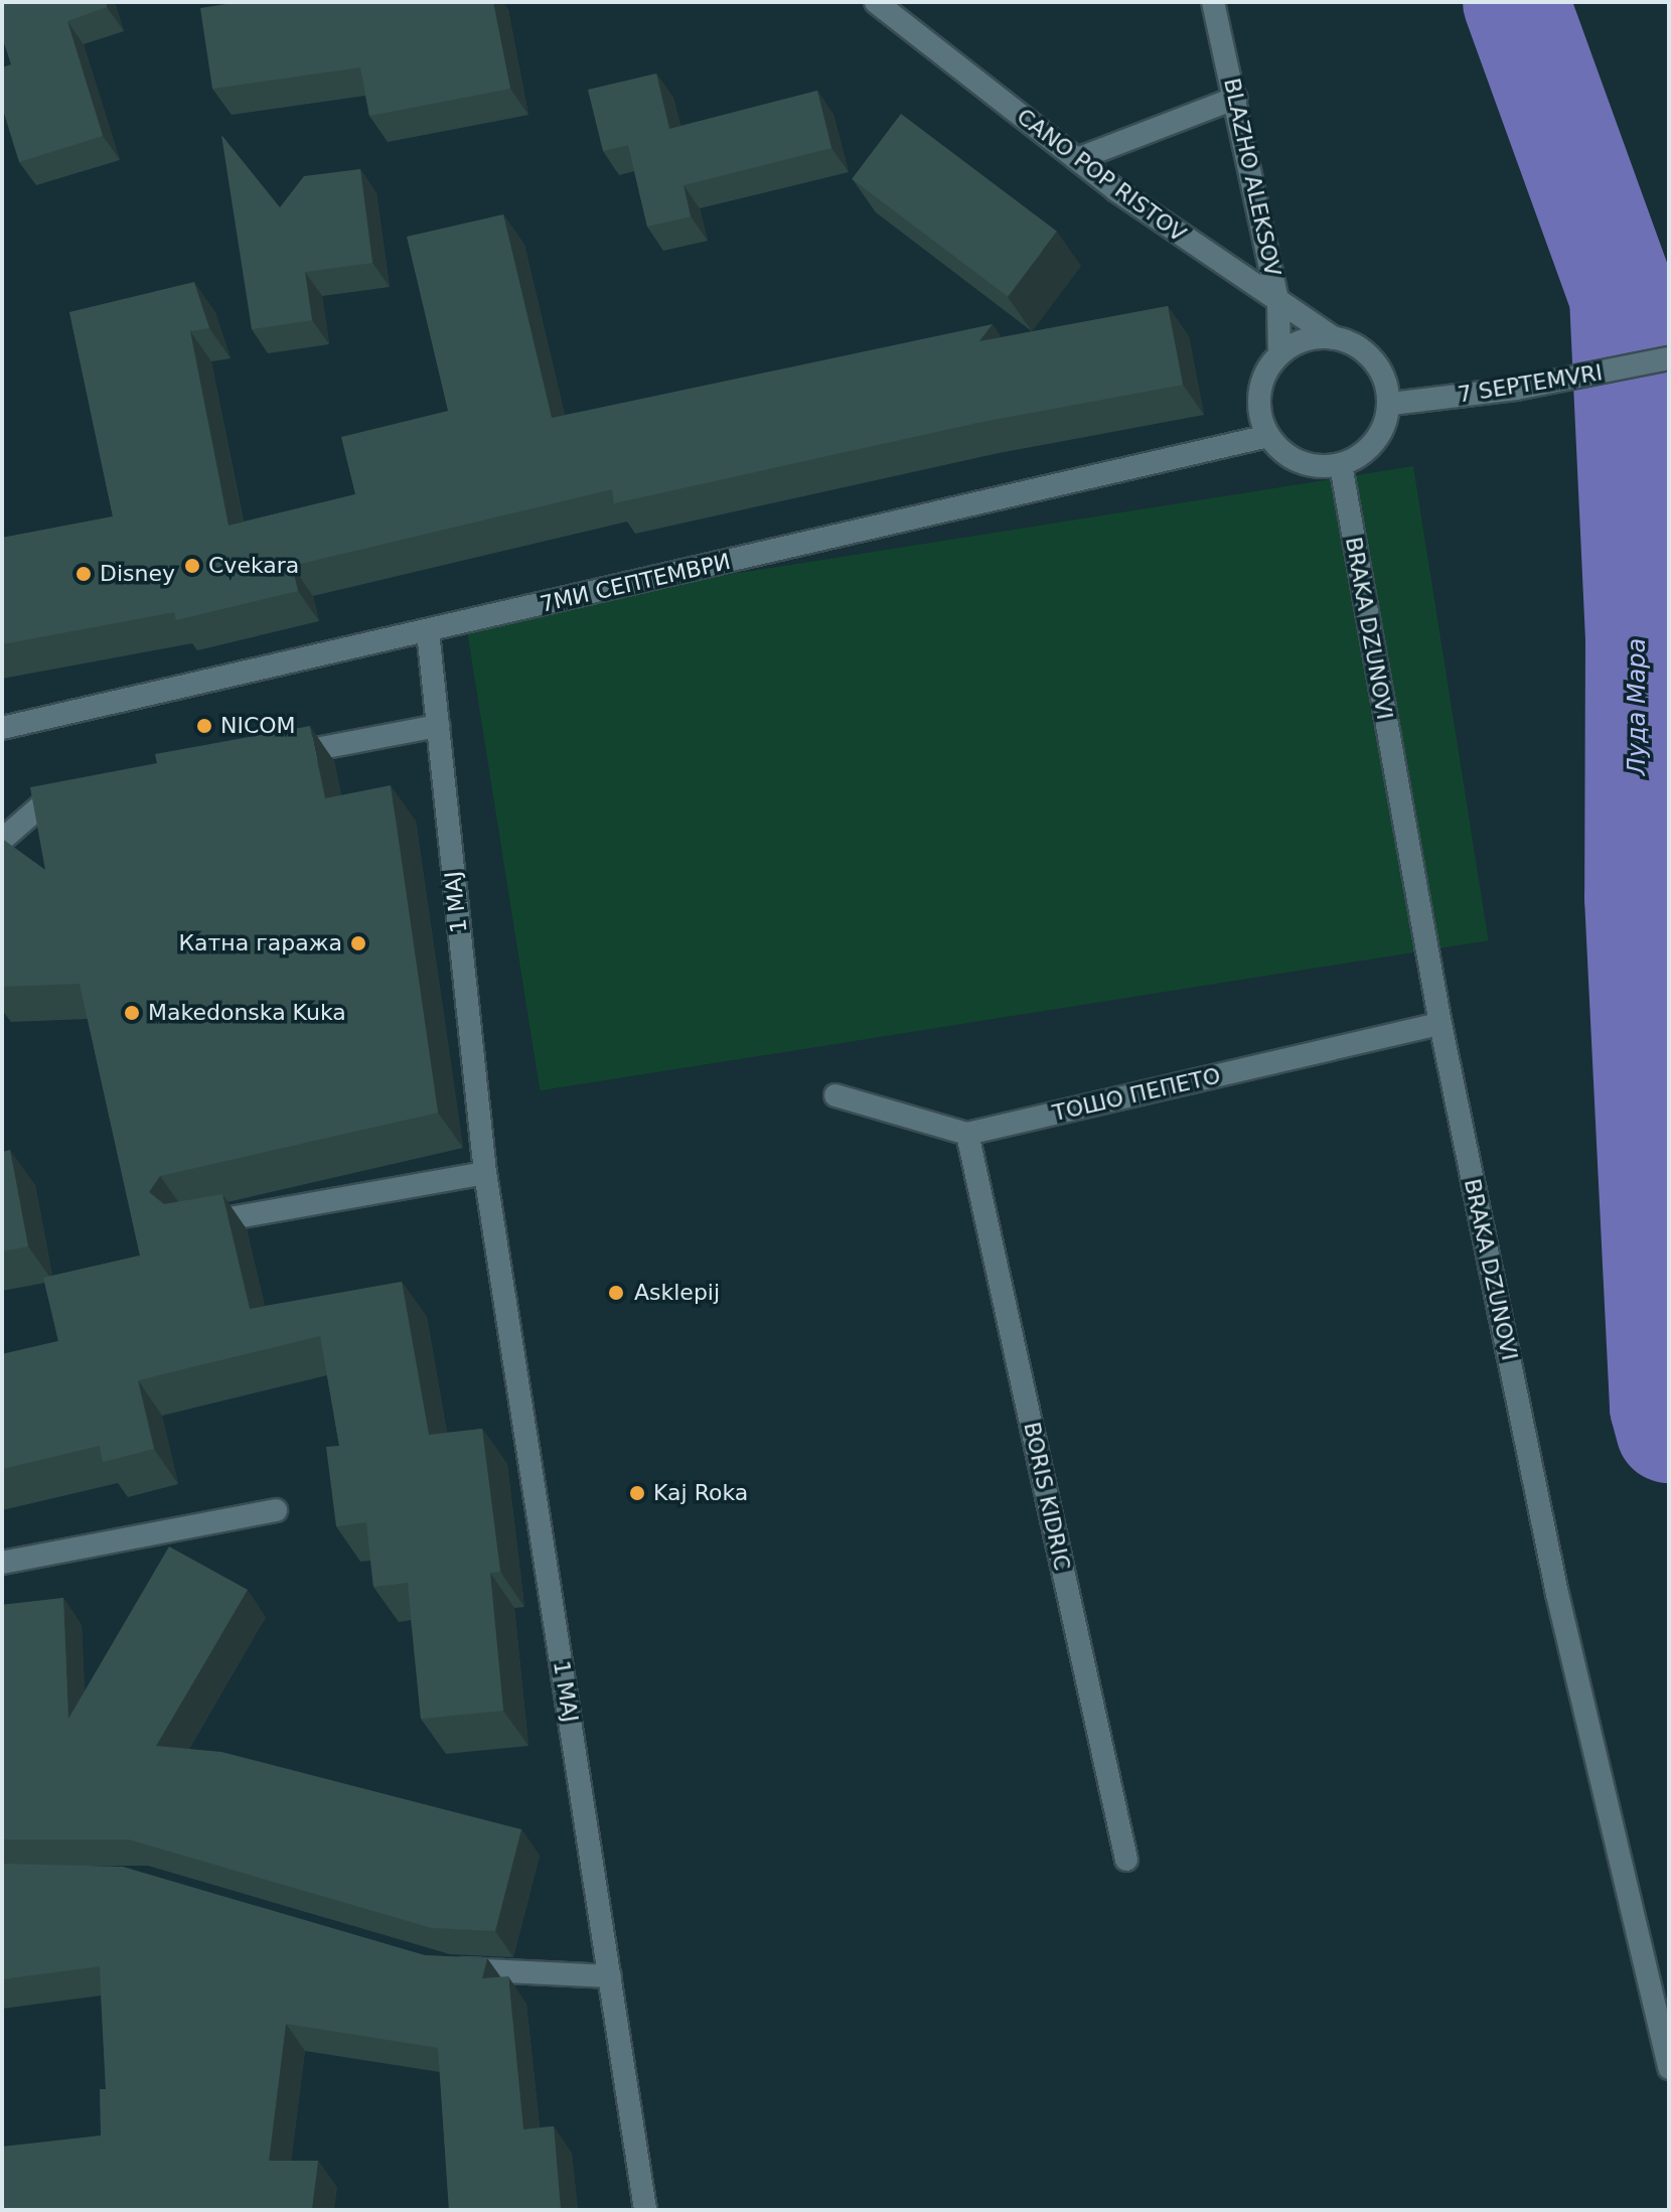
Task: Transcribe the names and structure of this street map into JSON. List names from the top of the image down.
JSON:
{
  "streets": {
    "street": [
      "CANO POP RISTOV",
      "BLAZHO ALEKSOV",
      "7 SEPTEMVRI",
      "7МИ СЕПТЕМВРИ",
      "BRAKA DZUNOVI",
      "1 MAJ",
      "ТОШО ПЕПЕТО",
      "BORIS KIDRIC"
    ]
  },
  "crossings": [
    ["CANO POP RISTOV", "BLAZHO ALEKSOV"],
    ["CANO POP RISTOV", "7 SEPTEMVRI"],
    ["CANO POP RISTOV", "7МИ СЕПТЕМВРИ"],
    ["CANO POP RISTOV", "BRAKA DZUNOVI"],
    ["BLAZHO ALEKSOV", "7 SEPTEMVRI"],
    ["BLAZHO ALEKSOV", "7МИ СЕПТЕМВРИ"],
    ["BLAZHO ALEKSOV", "BRAKA DZUNOVI"],
    ["7 SEPTEMVRI", "7МИ СЕПТЕМВРИ"],
    ["7 SEPTEMVRI", "BRAKA DZUNOVI"],
    ["7МИ СЕПТЕМВРИ", "BRAKA DZUNOVI"],
    ["7МИ СЕПТЕМВРИ", "1 MAJ"],
    ["BRAKA DZUNOVI", "ТОШО ПЕПЕТО"],
    ["ТОШО ПЕПЕТО", "BORIS KIDRIC"]
  ],
  "water": ["Луда Мара"],
  "places": [
    "Cvekara",
    "Disney",
    "NICOM",
    "Катна гаража",
    "Makedonska Kuka",
    "Asklepij",
    "Kaj Roka"
  ]
}
